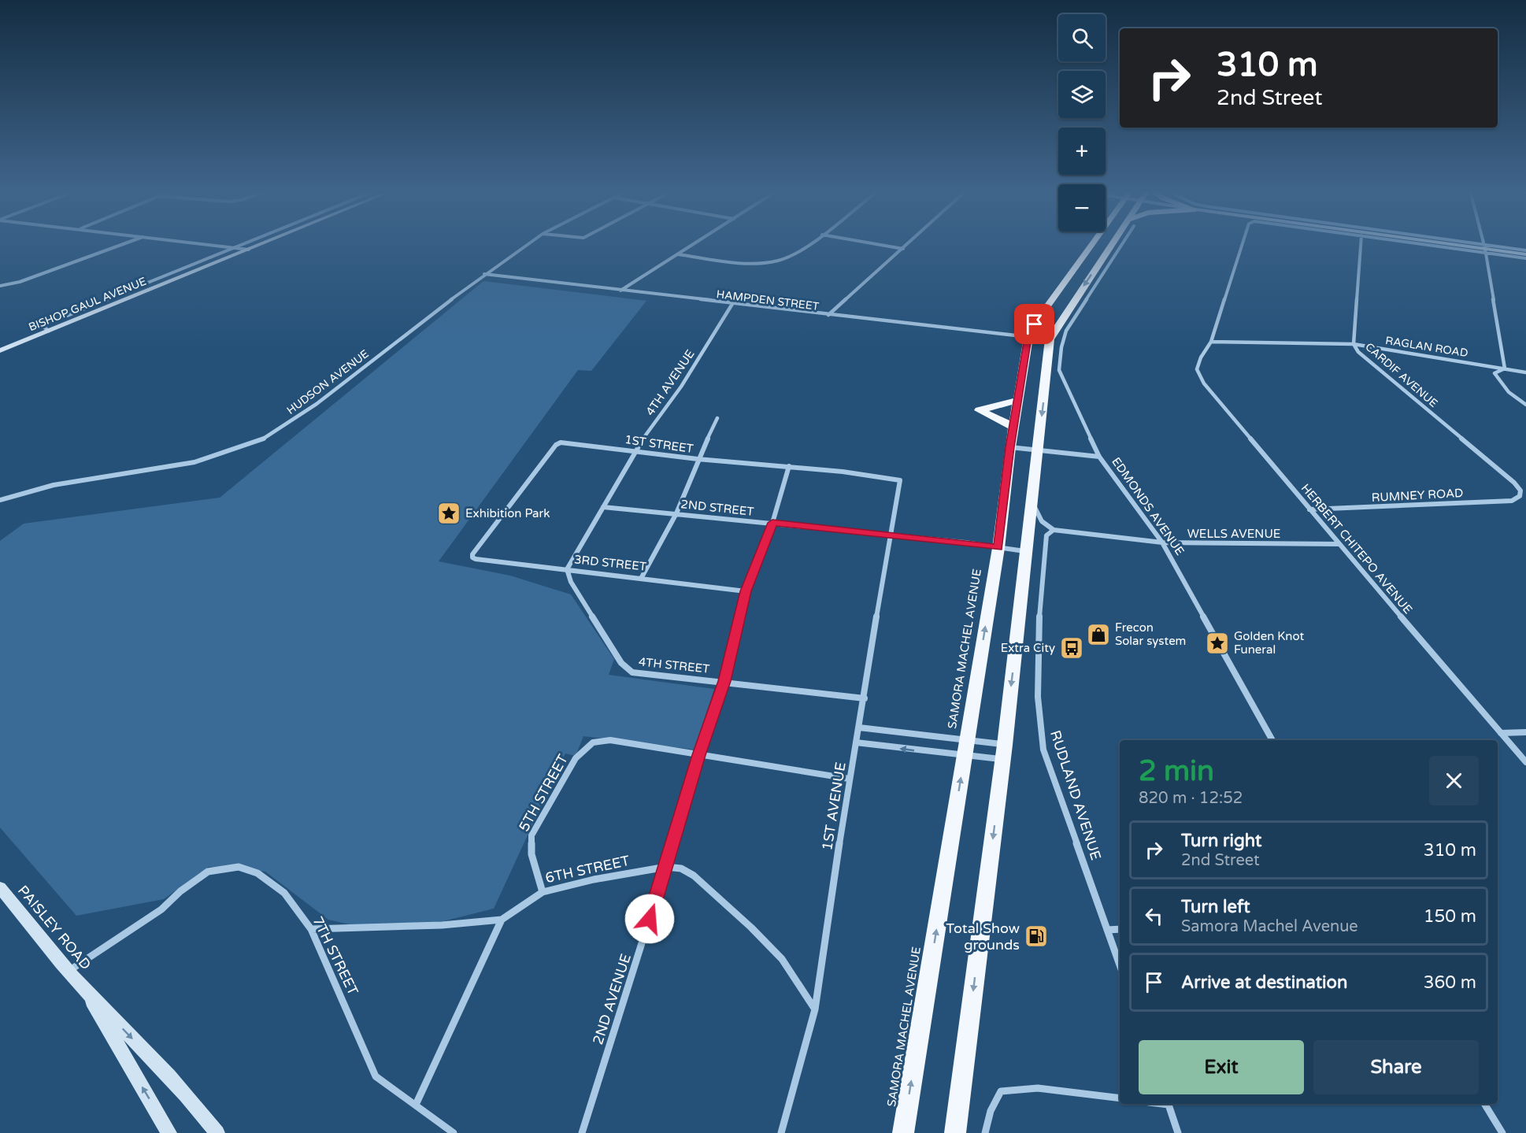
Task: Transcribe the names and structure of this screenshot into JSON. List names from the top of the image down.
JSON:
{
  "streets": {
    "highway": ["SAMORA MACHEL AVENUE"],
    "main road": ["BISHOP GAUL AVENUE", "PAISLEY ROAD"],
    "street": [
      "HAMPDEN STREET",
      "RAGLAN ROAD",
      "CARDIF AVENUE",
      "HUDSON AVENUE",
      "4TH AVENUE",
      "1ST STREET",
      "RUMNEY ROAD",
      "EDMONDS AVENUE",
      "2ND STREET",
      "WELLS AVENUE",
      "HERBERT CHITEPO AVENUE",
      "3RD STREET",
      "4TH STREET",
      "5TH STREET",
      "RUDLAND AVENUE",
      "1ST AVENUE",
      "6TH STREET",
      "7TH STREET",
      "2ND AVENUE"
    ]
  },
  "crossings": [
    ["HAMPDEN STREET", "HUDSON AVENUE"],
    ["HAMPDEN STREET", "4TH AVENUE"],
    ["HAMPDEN STREET", "SAMORA MACHEL AVENUE"],
    ["RAGLAN ROAD", "CARDIF AVENUE"],
    ["RAGLAN ROAD", "HERBERT CHITEPO AVENUE"],
    ["CARDIF AVENUE", "RUMNEY ROAD"],
    ["4TH AVENUE", "1ST STREET"],
    ["4TH AVENUE", "2ND STREET"],
    ["4TH AVENUE", "3RD STREET"],
    ["4TH AVENUE", "4TH STREET"],
    ["1ST STREET", "3RD STREET"],
    ["1ST STREET", "1ST AVENUE"],
    ["1ST STREET", "2ND AVENUE"],
    ["RUMNEY ROAD", "HERBERT CHITEPO AVENUE"],
    ["EDMONDS AVENUE", "WELLS AVENUE"],
    ["2ND STREET", "SAMORA MACHEL AVENUE"],
    ["2ND STREET", "1ST AVENUE"],
    ["2ND STREET", "2ND AVENUE"],
    ["WELLS AVENUE", "HERBERT CHITEPO AVENUE"],
    ["WELLS AVENUE", "RUDLAND AVENUE"],
    ["3RD STREET", "4TH STREET"],
    ["3RD STREET", "2ND AVENUE"],
    ["4TH STREET", "1ST AVENUE"],
    ["4TH STREET", "2ND AVENUE"],
    ["5TH STREET", "1ST AVENUE"],
    ["5TH STREET", "6TH STREET"],
    ["5TH STREET", "2ND AVENUE"],
    ["1ST AVENUE", "6TH STREET"],
    ["6TH STREET", "7TH STREET"],
    ["6TH STREET", "2ND AVENUE"],
    ["PAISLEY ROAD", "7TH STREET"]
  ],
  "places": {
    "place": ["Exhibition Park", "Golden Knot Funeral"],
    "shop": ["Frecon Solar system"],
    "bus stop": ["Extra City"],
    "fuel station": ["Total Show grounds"]
  },
  "page": {
    "map_buttons": ["+", "−"],
    "turn": ["310 m", "2nd Street"],
    "heading": ["2 min", "820 m · 12:52"],
    "list": [
      {
        "name": "Turn right",
        "note": "2nd Street",
        "value": "310 m"
      },
      {
        "name": "Turn left",
        "note": "Samora Machel Avenue",
        "value": "150 m"
      },
      {
        "name": "Arrive at destination",
        "value": "360 m"
      }
    ],
    "buttons": ["Exit", "Share"]
  }
}
